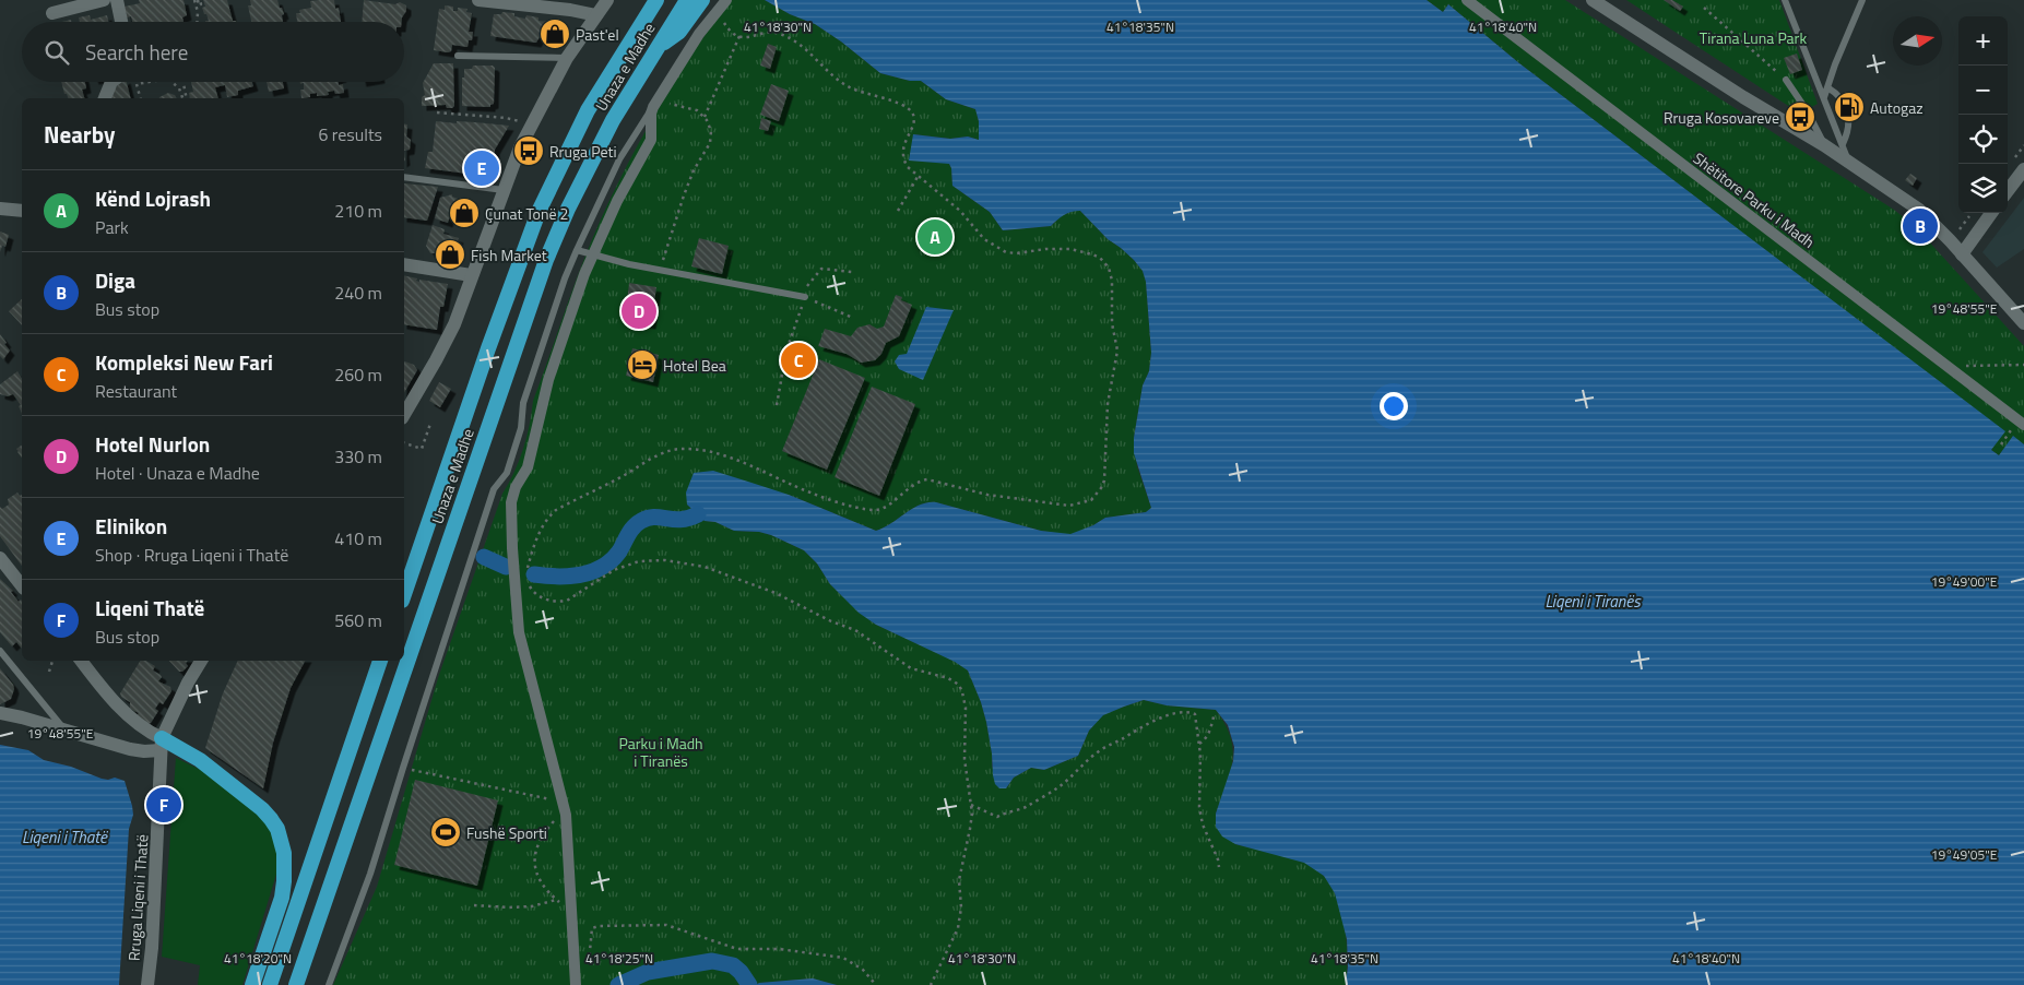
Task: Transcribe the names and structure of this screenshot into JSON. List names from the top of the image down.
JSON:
{
  "streets": {
    "highway": ["Unaza e Madhe"],
    "street": ["Shëtitore Parku i Madh", "Rruga Liqeni i Thatë"]
  },
  "water": ["Liqeni i Tiranës", "Liqeni i Thatë"],
  "parks": ["Tirana Luna Park", "Parku i Madh i Tiranës"],
  "places": {
    "shop": ["Past'el", "Çunat Tonë 2", "Fish Market"],
    "fuel station": ["Autogaz"],
    "bus stop": ["Rruga Kosovareve", "Rruga Peti"],
    "hotel": ["Hotel Bea"],
    "sports": ["Fushë Sporti"]
  },
  "north": "right",
  "page": {
    "map_buttons": ["+", "−"],
    "search": "Search here",
    "heading": ["Nearby", "6 results"],
    "pins": [
      "E",
      "B",
      "A",
      "D",
      "C",
      "F"
    ],
    "list": [
      {
        "mark": "A",
        "name": "Kënd Lojrash",
        "note": "Park",
        "value": "210 m"
      },
      {
        "mark": "B",
        "name": "Diga",
        "note": "Bus stop",
        "value": "240 m"
      },
      {
        "mark": "C",
        "name": "Kompleksi New Fari",
        "note": "Restaurant",
        "value": "260 m"
      },
      {
        "mark": "D",
        "name": "Hotel Nurlon",
        "note": "Hotel · Unaza e Madhe",
        "value": "330 m"
      },
      {
        "mark": "E",
        "name": "Elinikon",
        "note": "Shop · Rruga Liqeni i Thatë",
        "value": "410 m"
      },
      {
        "mark": "F",
        "name": "Liqeni Thatë",
        "note": "Bus stop",
        "value": "560 m"
      }
    ]
  },
  "coordinates": [
    "41°18'30\"N",
    "41°18'35\"N",
    "41°18'40\"N",
    "19°48'55\"E",
    "19°49'00\"E",
    "19°49'05\"E",
    "41°18'20\"N",
    "41°18'25\"N"
  ]
}
